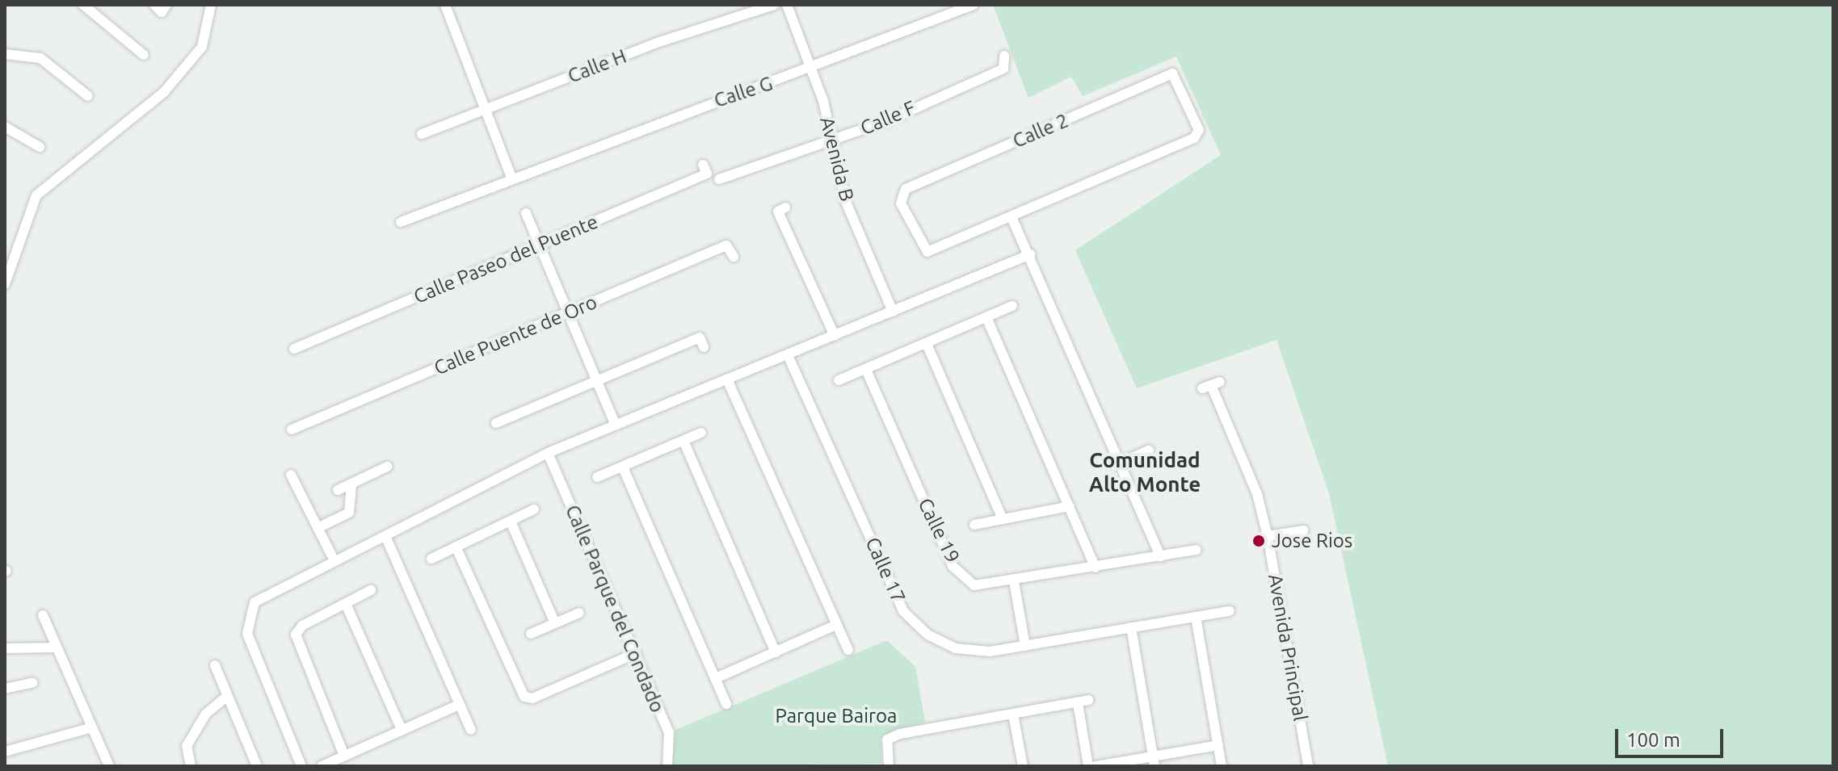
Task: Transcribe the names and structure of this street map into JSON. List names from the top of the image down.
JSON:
{
  "streets": {
    "street": [
      "Calle H",
      "Calle G",
      "Calle F",
      "Calle 2",
      "Avenida B",
      "Calle Paseo del Puente",
      "Calle Puente de Oro",
      "Calle 19",
      "Calle 17",
      "Calle Parque del Condado",
      "Avenida Principal"
    ]
  },
  "crossings": [
    ["Calle G", "Avenida B"],
    ["Calle F", "Avenida B"]
  ],
  "districts": ["Comunidad Alto Monte"],
  "parks": ["Parque Bairoa"],
  "places": ["Jose Rios"],
  "scale_bar": "100 m"
}
